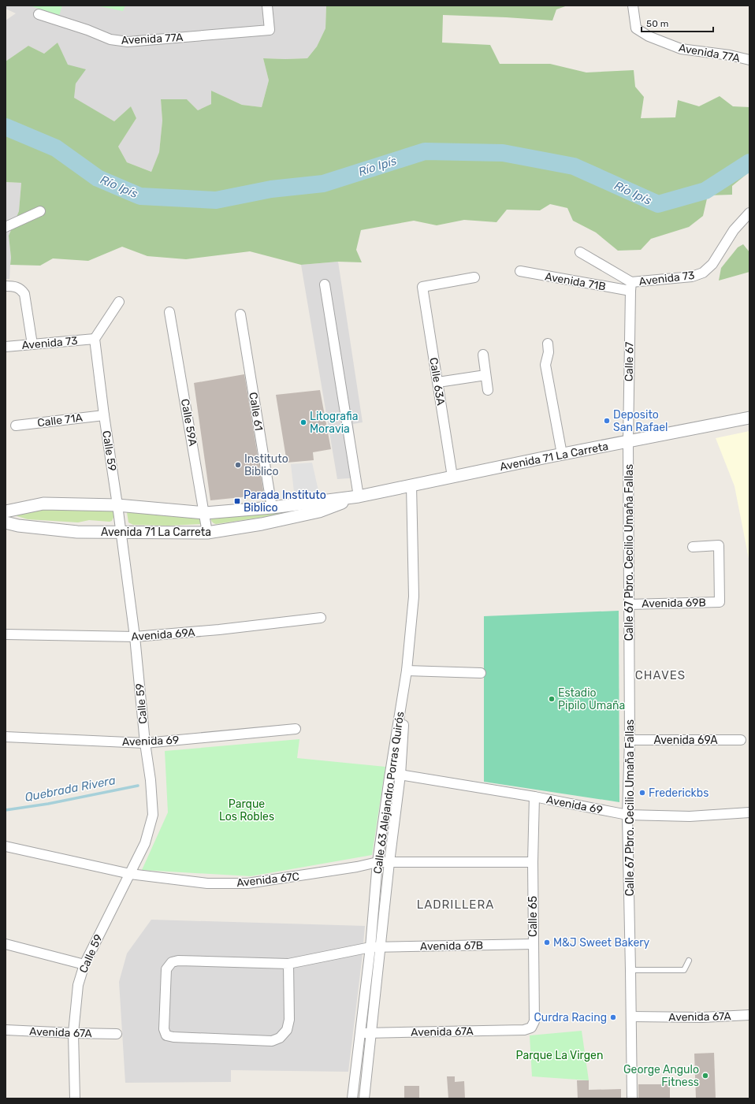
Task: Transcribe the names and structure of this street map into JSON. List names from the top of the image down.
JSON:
{
  "streets": {
    "street": [
      "Avenida 77A",
      "Avenida 73",
      "Avenida 71B",
      "Calle 67",
      "Calle 63A",
      "Calle 61",
      "Calle 71A",
      "Calle 59A",
      "Calle 59",
      "Avenida 71 La Carreta",
      "Calle 67 Pbro. Cecilio Umaña Fallas",
      "Avenida 69B",
      "Avenida 69A",
      "Avenida 69",
      "Calle 63 Alejandro Porras Quirós",
      "Avenida 67C",
      "Calle 65",
      "Avenida 67B",
      "Avenida 67A"
    ]
  },
  "crossings": [
    ["Avenida 73", "Avenida 71B"],
    ["Avenida 73", "Calle 67"],
    ["Avenida 73", "Calle 59"],
    ["Avenida 71B", "Calle 67"],
    ["Calle 67", "Avenida 71 La Carreta"],
    ["Calle 67", "Calle 67 Pbro. Cecilio Umaña Fallas"],
    ["Calle 63A", "Avenida 71 La Carreta"],
    ["Calle 61", "Avenida 71 La Carreta"],
    ["Calle 71A", "Calle 59"],
    ["Calle 59A", "Avenida 71 La Carreta"],
    ["Calle 59", "Avenida 71 La Carreta"],
    ["Calle 59", "Avenida 69A"],
    ["Calle 59", "Avenida 69"],
    ["Calle 59", "Avenida 67C"],
    ["Calle 59", "Avenida 67A"],
    ["Avenida 71 La Carreta", "Calle 67 Pbro. Cecilio Umaña Fallas"],
    ["Avenida 71 La Carreta", "Calle 63 Alejandro Porras Quirós"],
    ["Calle 67 Pbro. Cecilio Umaña Fallas", "Avenida 69B"],
    ["Calle 67 Pbro. Cecilio Umaña Fallas", "Avenida 69A"],
    ["Calle 67 Pbro. Cecilio Umaña Fallas", "Avenida 69"],
    ["Calle 67 Pbro. Cecilio Umaña Fallas", "Avenida 67A"],
    ["Avenida 69", "Calle 63 Alejandro Porras Quirós"],
    ["Avenida 69", "Calle 65"],
    ["Calle 63 Alejandro Porras Quirós", "Avenida 67C"],
    ["Calle 63 Alejandro Porras Quirós", "Avenida 67B"],
    ["Calle 63 Alejandro Porras Quirós", "Avenida 67A"],
    ["Avenida 67C", "Calle 65"],
    ["Calle 65", "Avenida 67B"],
    ["Calle 65", "Avenida 67A"]
  ],
  "districts": ["CHAVES", "LADRILLERA"],
  "water": ["Río Ipís", "Quebrada Rivera"],
  "parks": ["Parque Los Robles", "Parque La Virgen"],
  "places": {
    "other": [
      "Deposito San Rafael",
      "Litografia Moravia",
      "Instituto Biblico",
      "Estadio Pipilo Umaña",
      "Frederickbs",
      "M&J Sweet Bakery",
      "Curdra Racing",
      "George Angulo Fitness"
    ],
    "transit": ["Parada Instituto Biblico"]
  },
  "scale_bar": "50 m"
}
